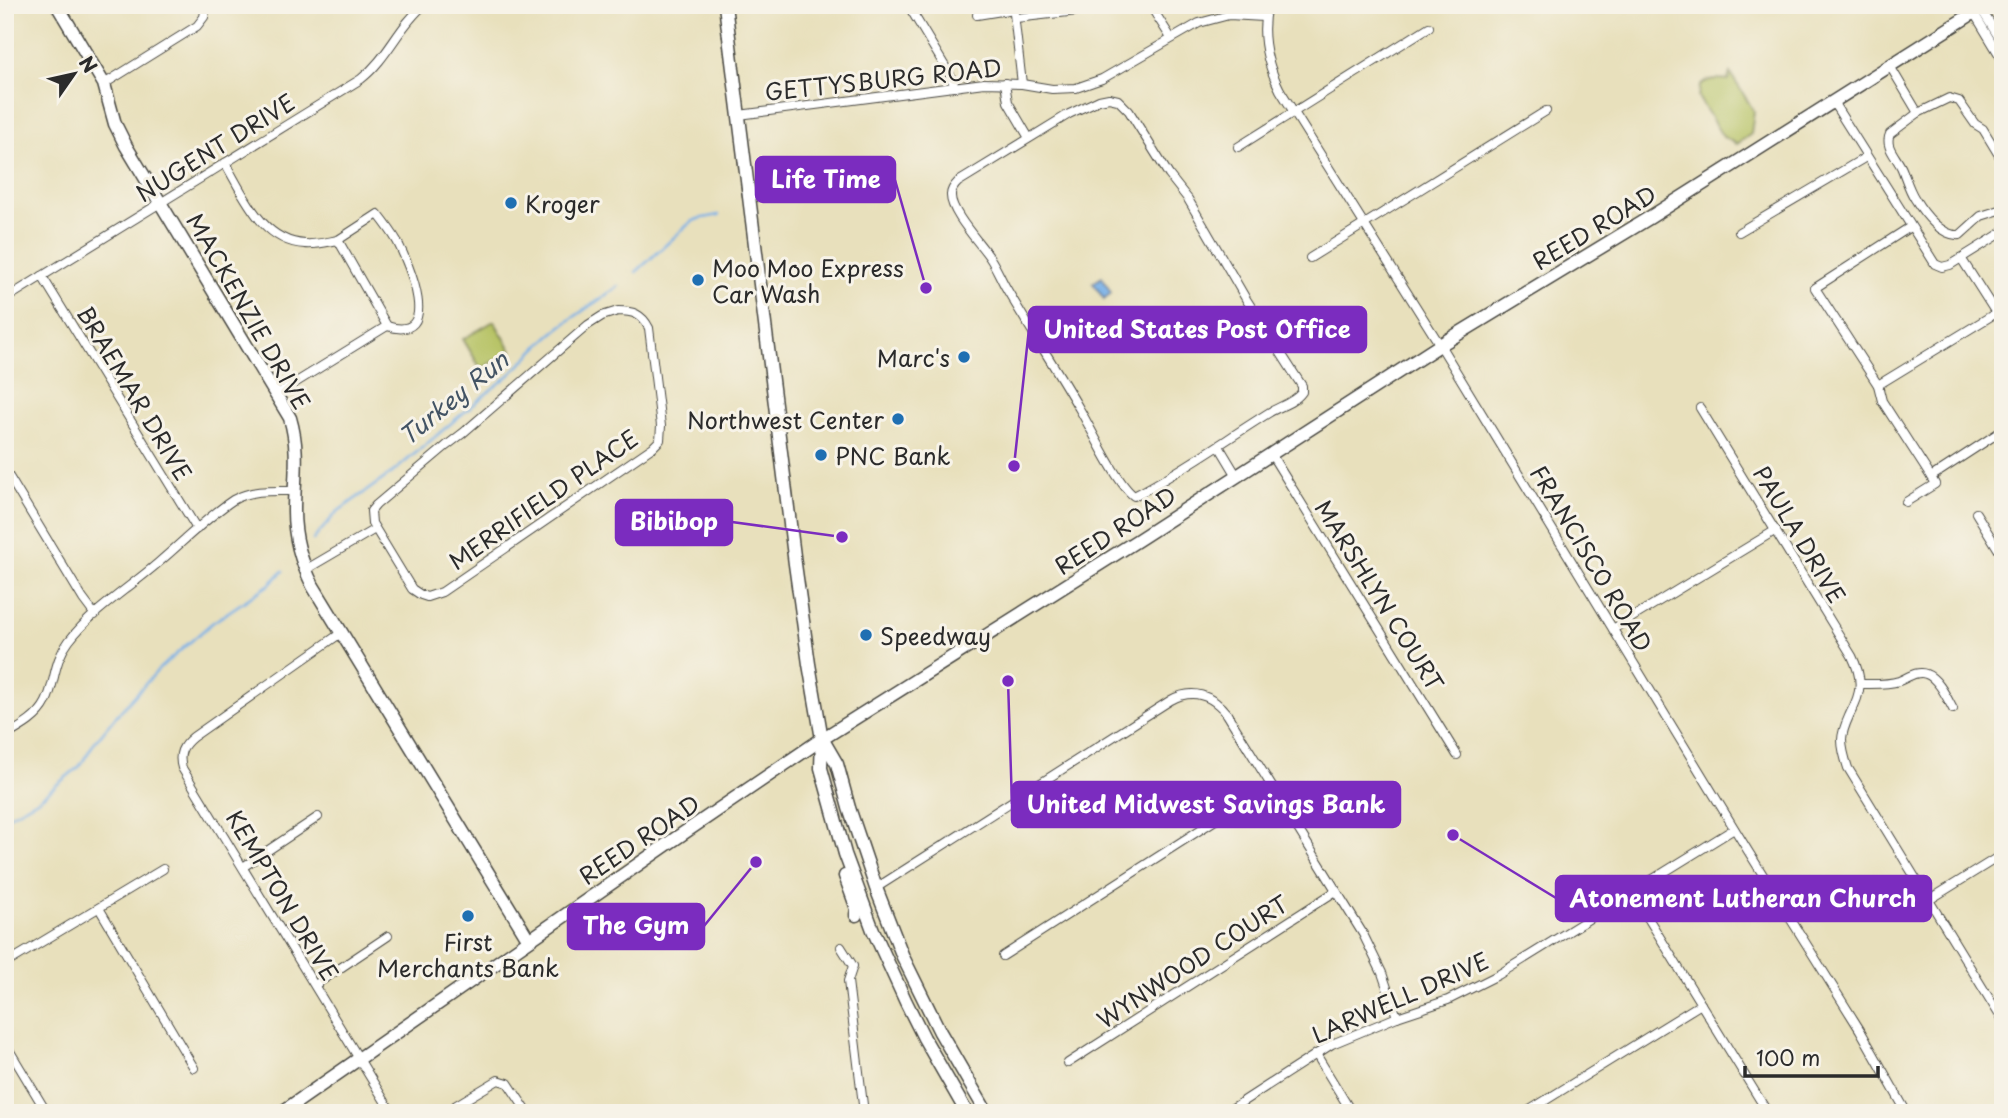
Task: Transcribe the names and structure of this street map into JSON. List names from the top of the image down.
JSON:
{
  "streets": {
    "main road": ["REED ROAD", "MACKENZIE DRIVE"],
    "street": [
      "GETTYSBURG ROAD",
      "NUGENT DRIVE",
      "BRAEMAR DRIVE",
      "MERRIFIELD PLACE",
      "PAULA DRIVE",
      "FRANCISCO ROAD",
      "MARSHLYN COURT",
      "KEMPTON DRIVE",
      "WYNWOOD COURT",
      "LARWELL DRIVE"
    ]
  },
  "crossings": [
    ["GETTYSBURG ROAD", "FRANCISCO ROAD"],
    ["NUGENT DRIVE", "MACKENZIE DRIVE"],
    ["NUGENT DRIVE", "BRAEMAR DRIVE"],
    ["REED ROAD", "MACKENZIE DRIVE"],
    ["REED ROAD", "FRANCISCO ROAD"],
    ["REED ROAD", "MARSHLYN COURT"],
    ["REED ROAD", "KEMPTON DRIVE"],
    ["MACKENZIE DRIVE", "KEMPTON DRIVE"],
    ["FRANCISCO ROAD", "LARWELL DRIVE"]
  ],
  "water": ["Turkey Run"],
  "places": [
    "Kroger",
    "Moo Moo Express Car Wash",
    "Life Time",
    "Marc's",
    "Northwest Center",
    "PNC Bank",
    "United States Post Office",
    "Bibibop",
    "Speedway",
    "United Midwest Savings Bank",
    "Atonement Lutheran Church",
    "The Gym",
    "First Merchants Bank"
  ],
  "scale_bar": "100 m",
  "north": "top right"
}
